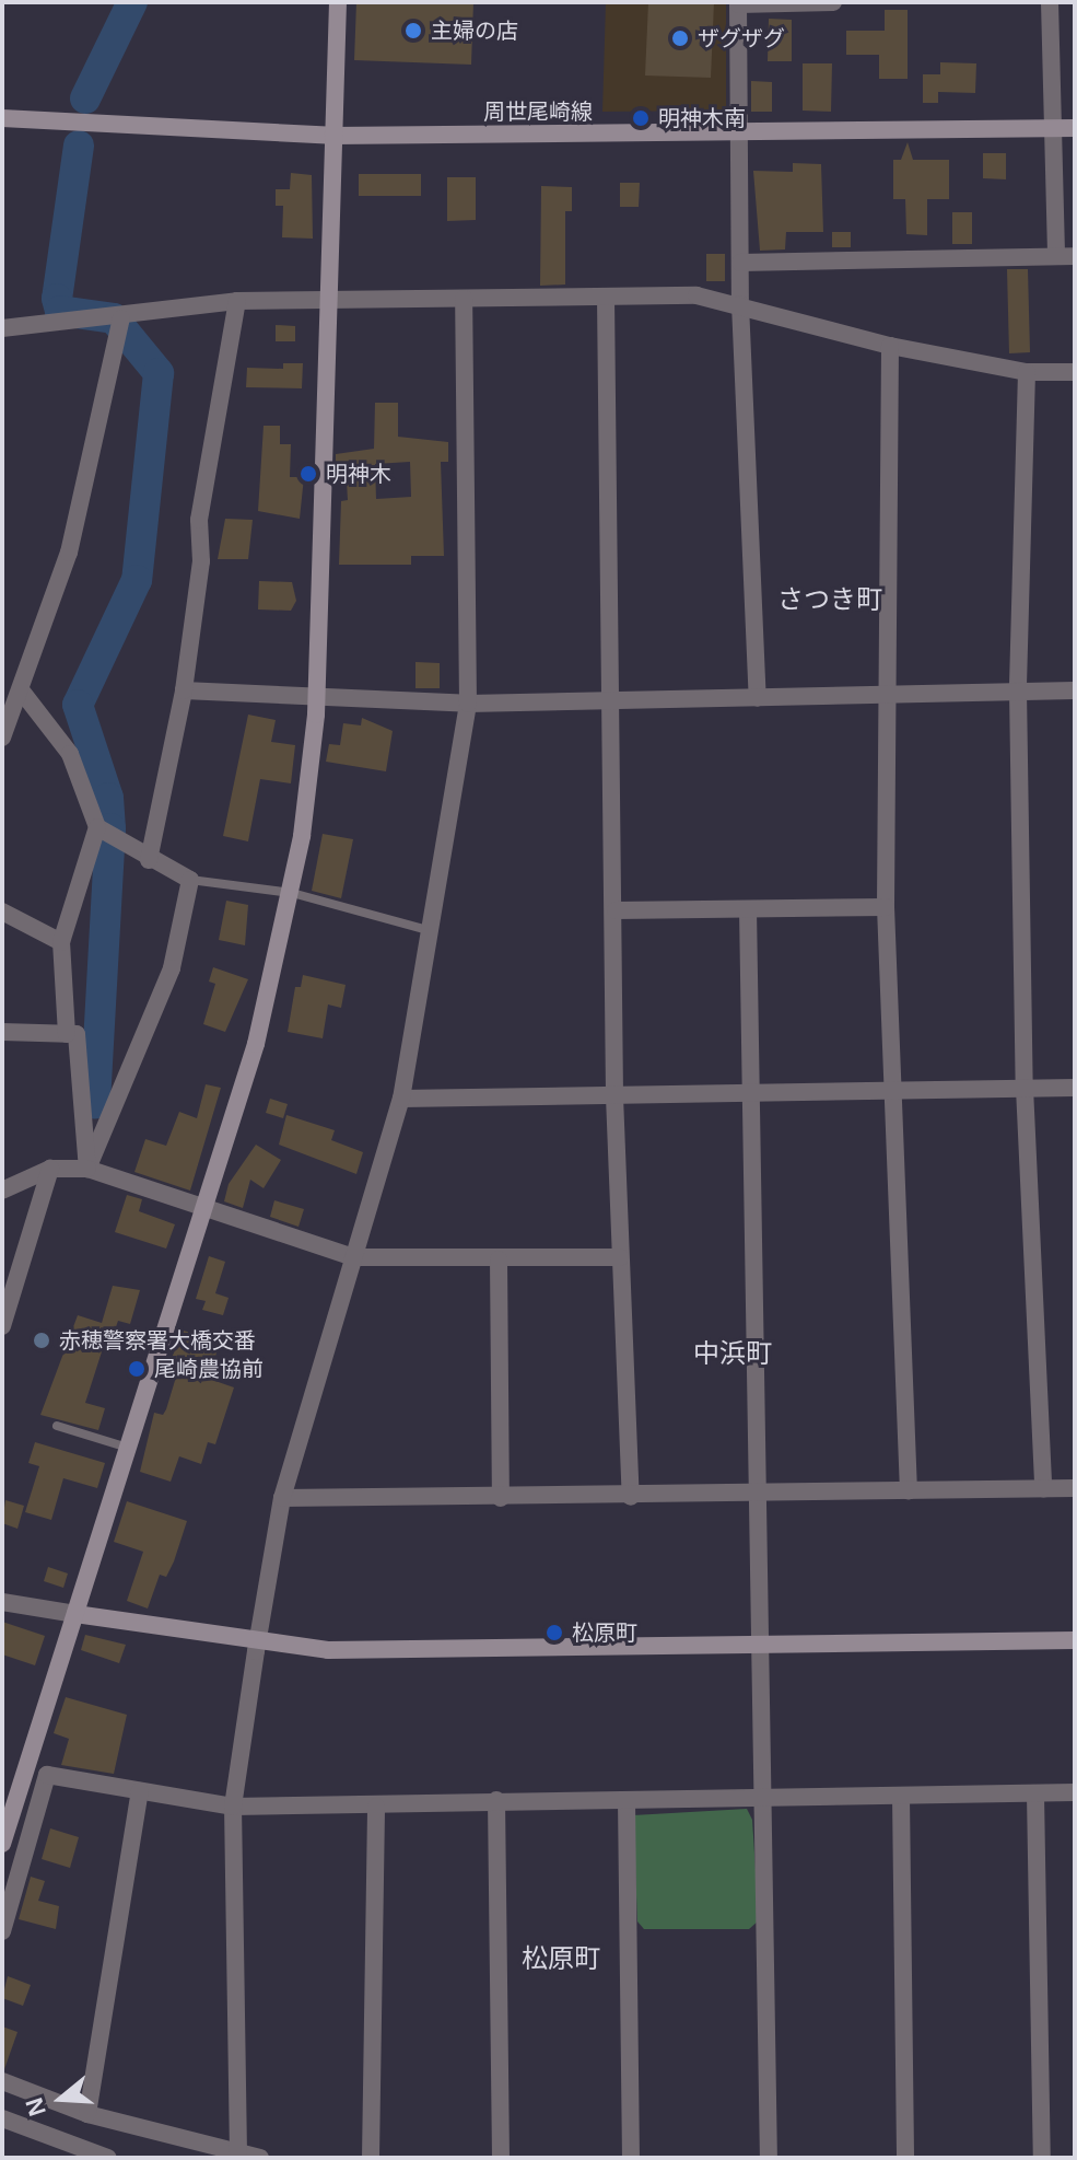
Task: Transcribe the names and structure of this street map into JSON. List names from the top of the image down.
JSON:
{
  "streets": {
    "street": ["周世尾崎線"]
  },
  "districts": ["さつき町", "中浜町", "松原町"],
  "places": [
    "主婦の店",
    "ザグザグ",
    "明神木南",
    "明神木",
    "赤穂警察署大橋交番",
    "尾崎農協前",
    "松原町"
  ],
  "north": "left"
}
